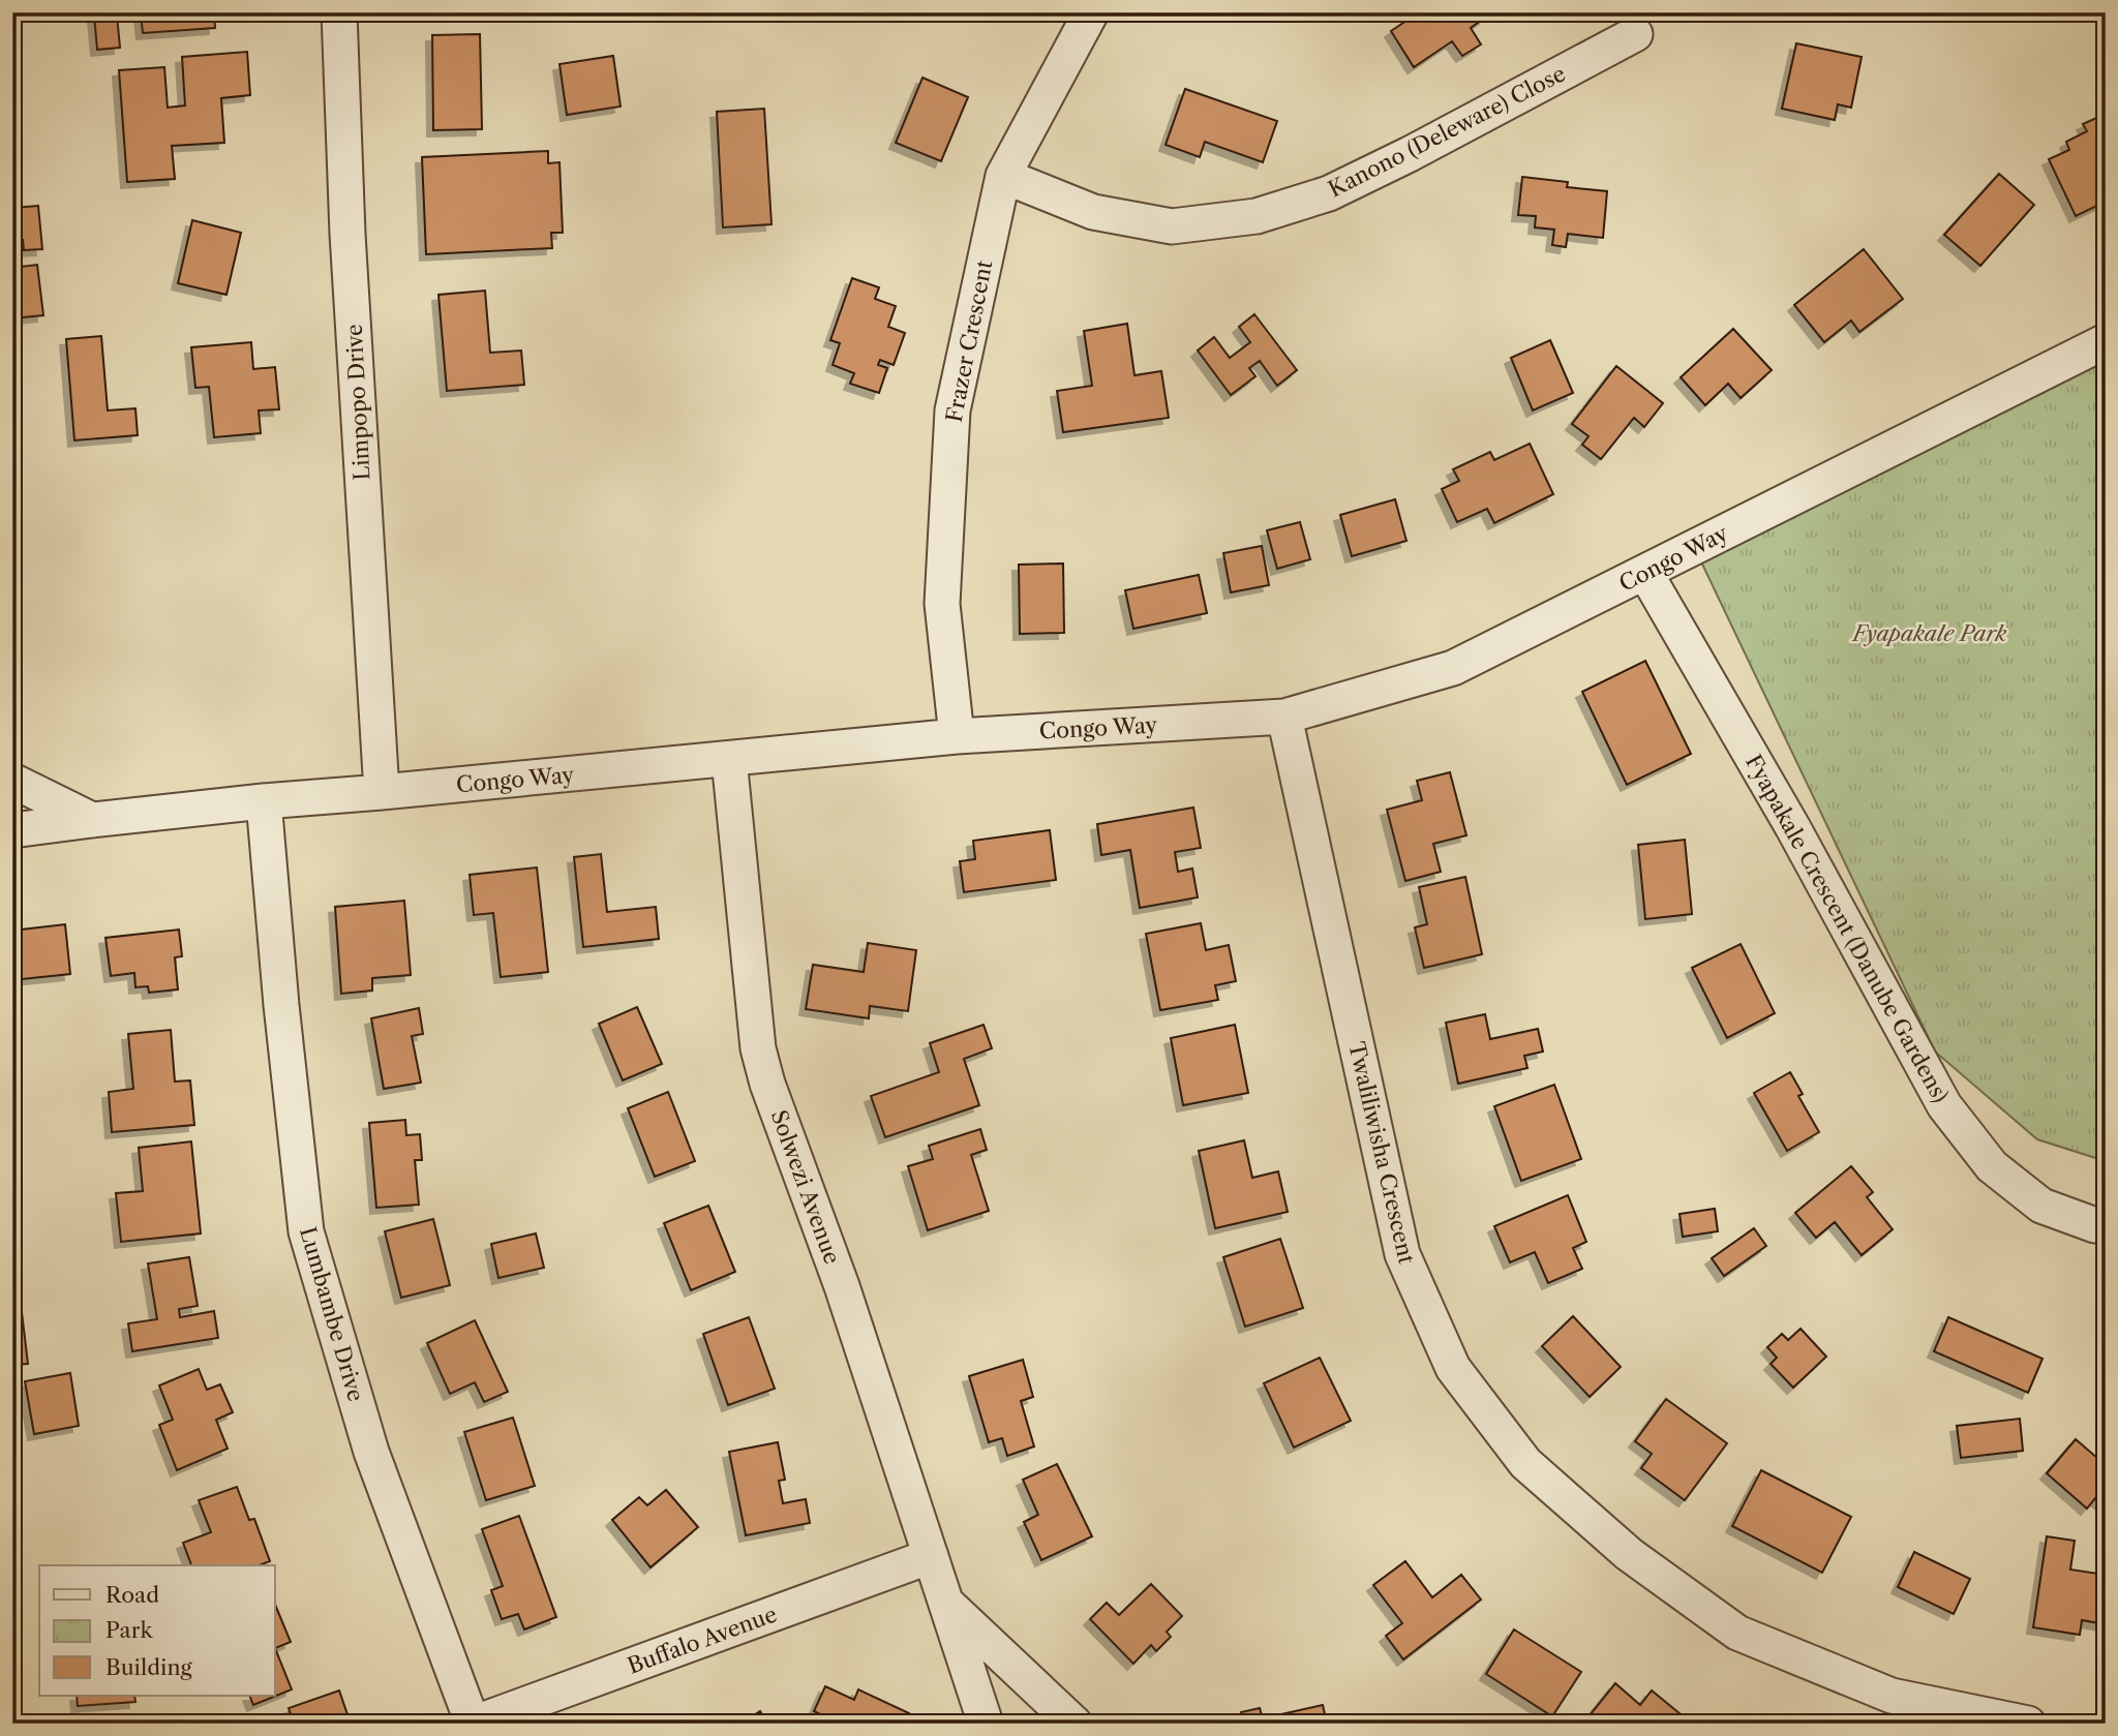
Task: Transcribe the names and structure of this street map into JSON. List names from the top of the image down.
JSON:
{
  "streets": {
    "street": [
      "Kanono (Deleware) Close",
      "Frazer Crescent",
      "Limpopo Drive",
      "Congo Way",
      "Fyapakale Crescent (Danube Gardens)",
      "Twaliliwisha Crescent",
      "Solwezi Avenue",
      "Lumbambe Drive",
      "Buffalo Avenue"
    ]
  },
  "crossings": [
    ["Kanono (Deleware) Close", "Frazer Crescent"],
    ["Frazer Crescent", "Congo Way"],
    ["Limpopo Drive", "Congo Way"],
    ["Congo Way", "Fyapakale Crescent (Danube Gardens)"],
    ["Congo Way", "Twaliliwisha Crescent"],
    ["Congo Way", "Solwezi Avenue"],
    ["Congo Way", "Lumbambe Drive"],
    ["Solwezi Avenue", "Buffalo Avenue"],
    ["Lumbambe Drive", "Buffalo Avenue"]
  ],
  "parks": ["Fyapakale Park"],
  "legend": ["Road", "Park", "Building"]
}
